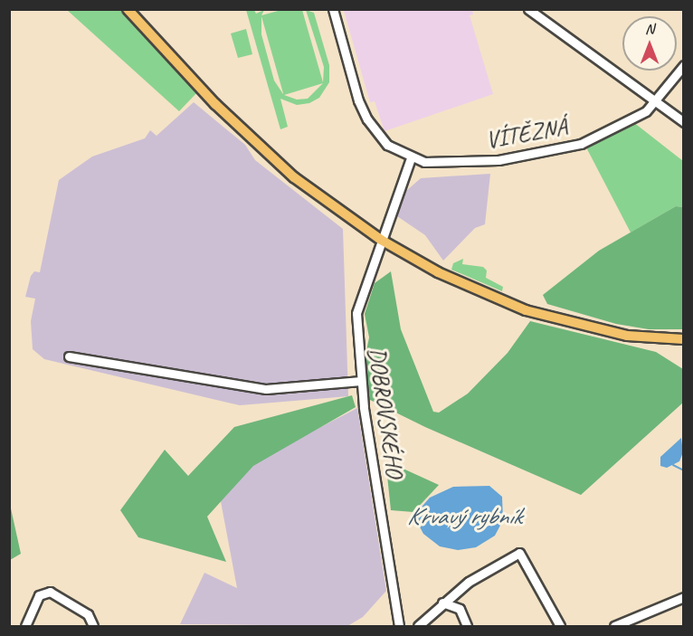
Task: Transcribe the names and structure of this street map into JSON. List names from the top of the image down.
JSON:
{
  "streets": {
    "street": ["VÍTĚZNÁ", "DOBROVSKÉHO"]
  },
  "crossings": [
    ["VÍTĚZNÁ", "DOBROVSKÉHO"]
  ],
  "water": ["Krvavý rybník"],
  "north": "top"
}
